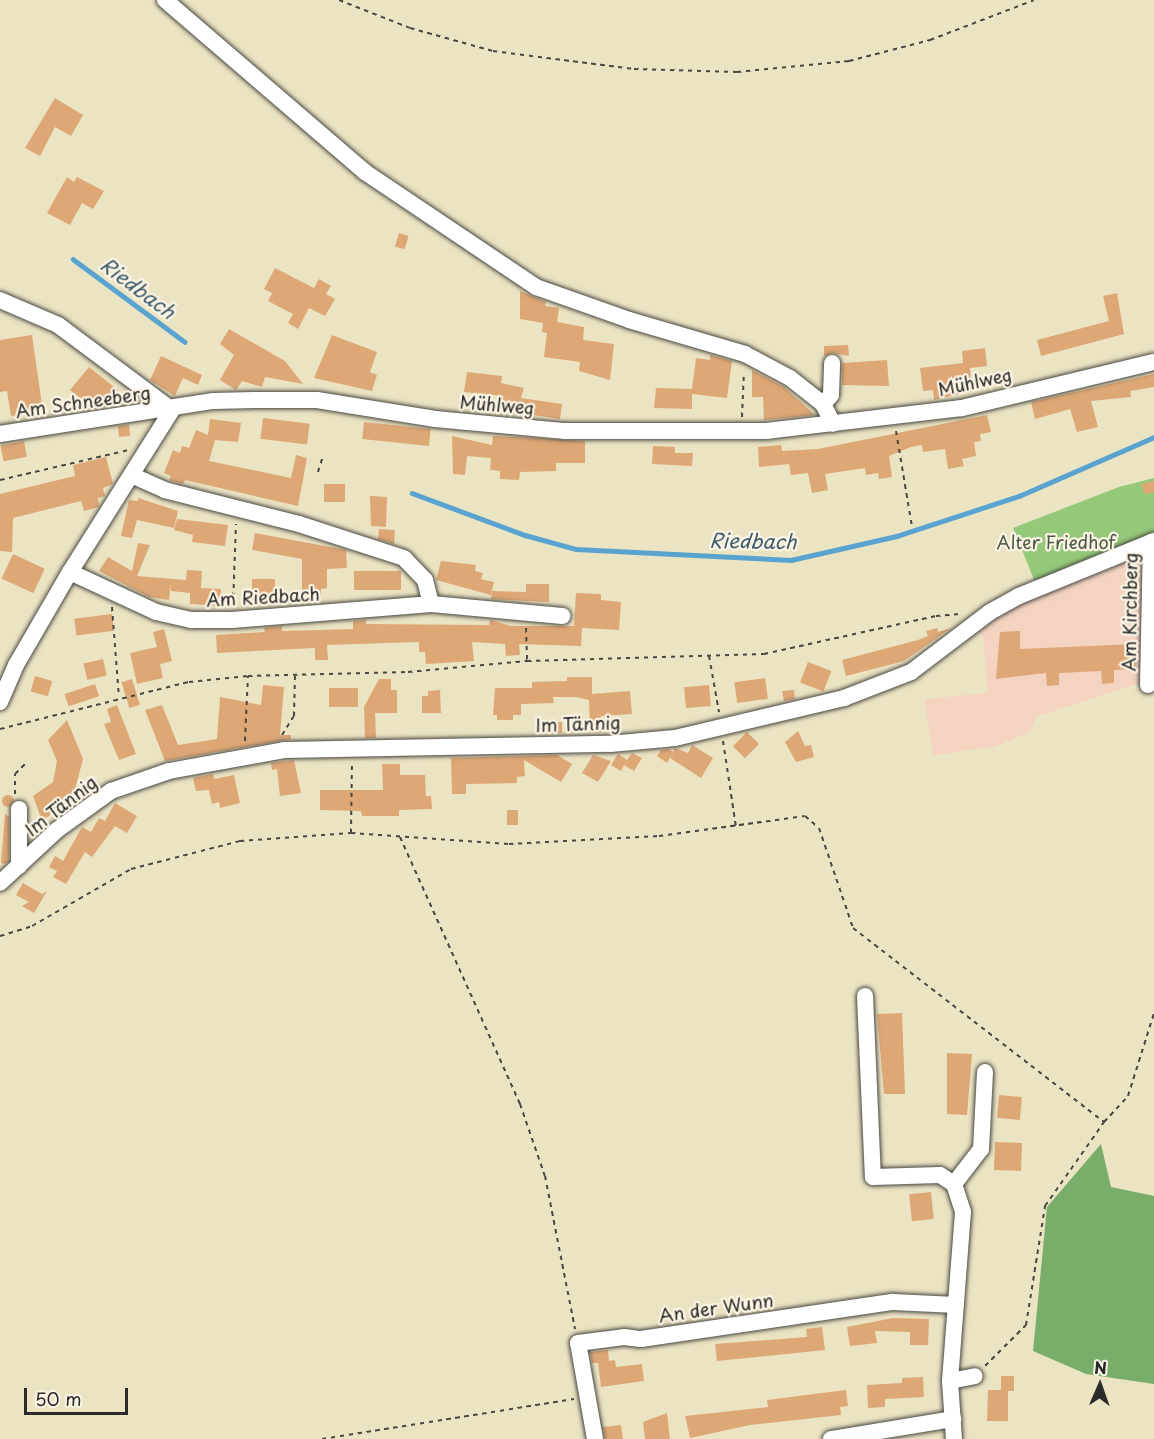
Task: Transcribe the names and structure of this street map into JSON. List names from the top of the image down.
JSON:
{
  "streets": {
    "street": [
      "Mühlweg",
      "Am Schneeberg",
      "Am Riedbach",
      "Am Kirchberg",
      "Im Tännig",
      "An der Wunn"
    ]
  },
  "crossings": [
    ["Mühlweg", "Am Schneeberg"],
    ["Am Kirchberg", "Im Tännig"]
  ],
  "water": ["Riedbach"],
  "parks": ["Alter Friedhof"],
  "scale_bar": "50 m",
  "north": "top"
}
